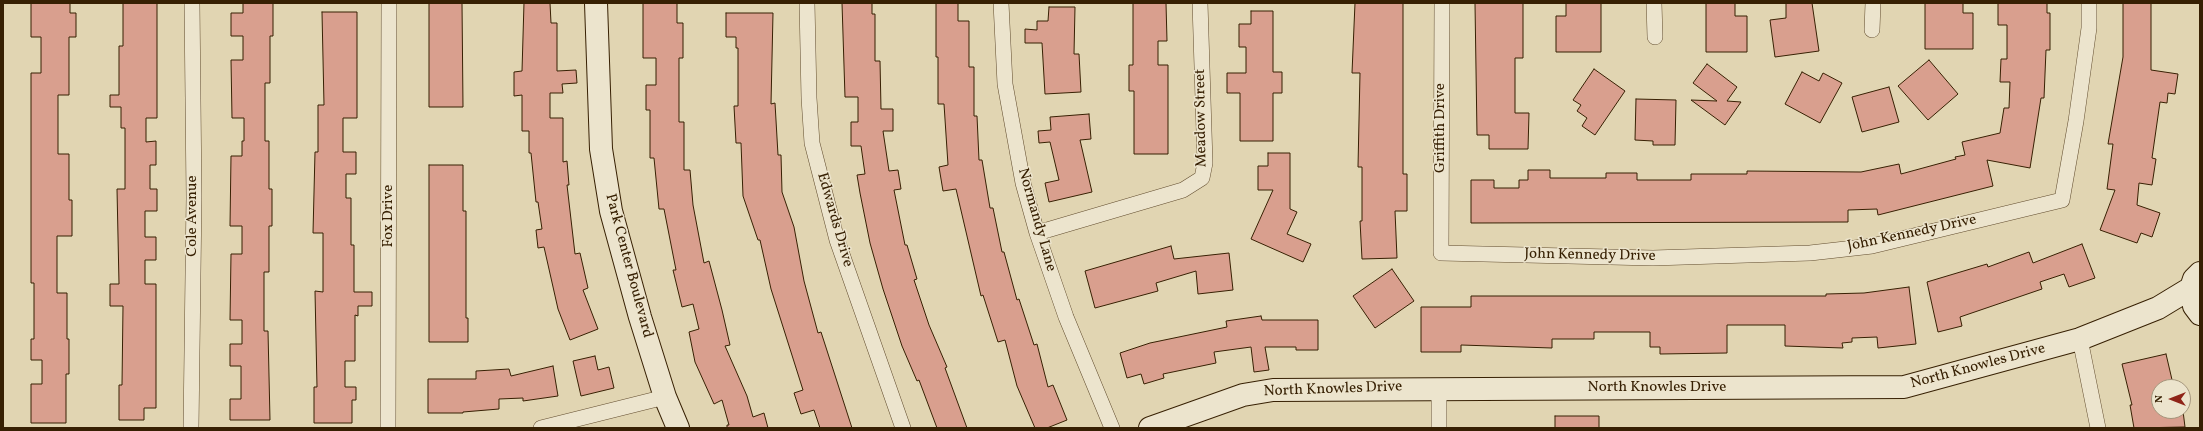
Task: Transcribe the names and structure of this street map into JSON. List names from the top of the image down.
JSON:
{
  "streets": {
    "street": [
      "Meadow Street",
      "Griffith Drive",
      "Cole Avenue",
      "Fox Drive",
      "Edwards Drive",
      "Normandy Lane",
      "John Kennedy Drive",
      "Park Center Boulevard",
      "North Knowles Drive"
    ]
  },
  "crossings": [
    ["Meadow Street", "Normandy Lane"],
    ["Griffith Drive", "John Kennedy Drive"]
  ],
  "north": "left"
}
